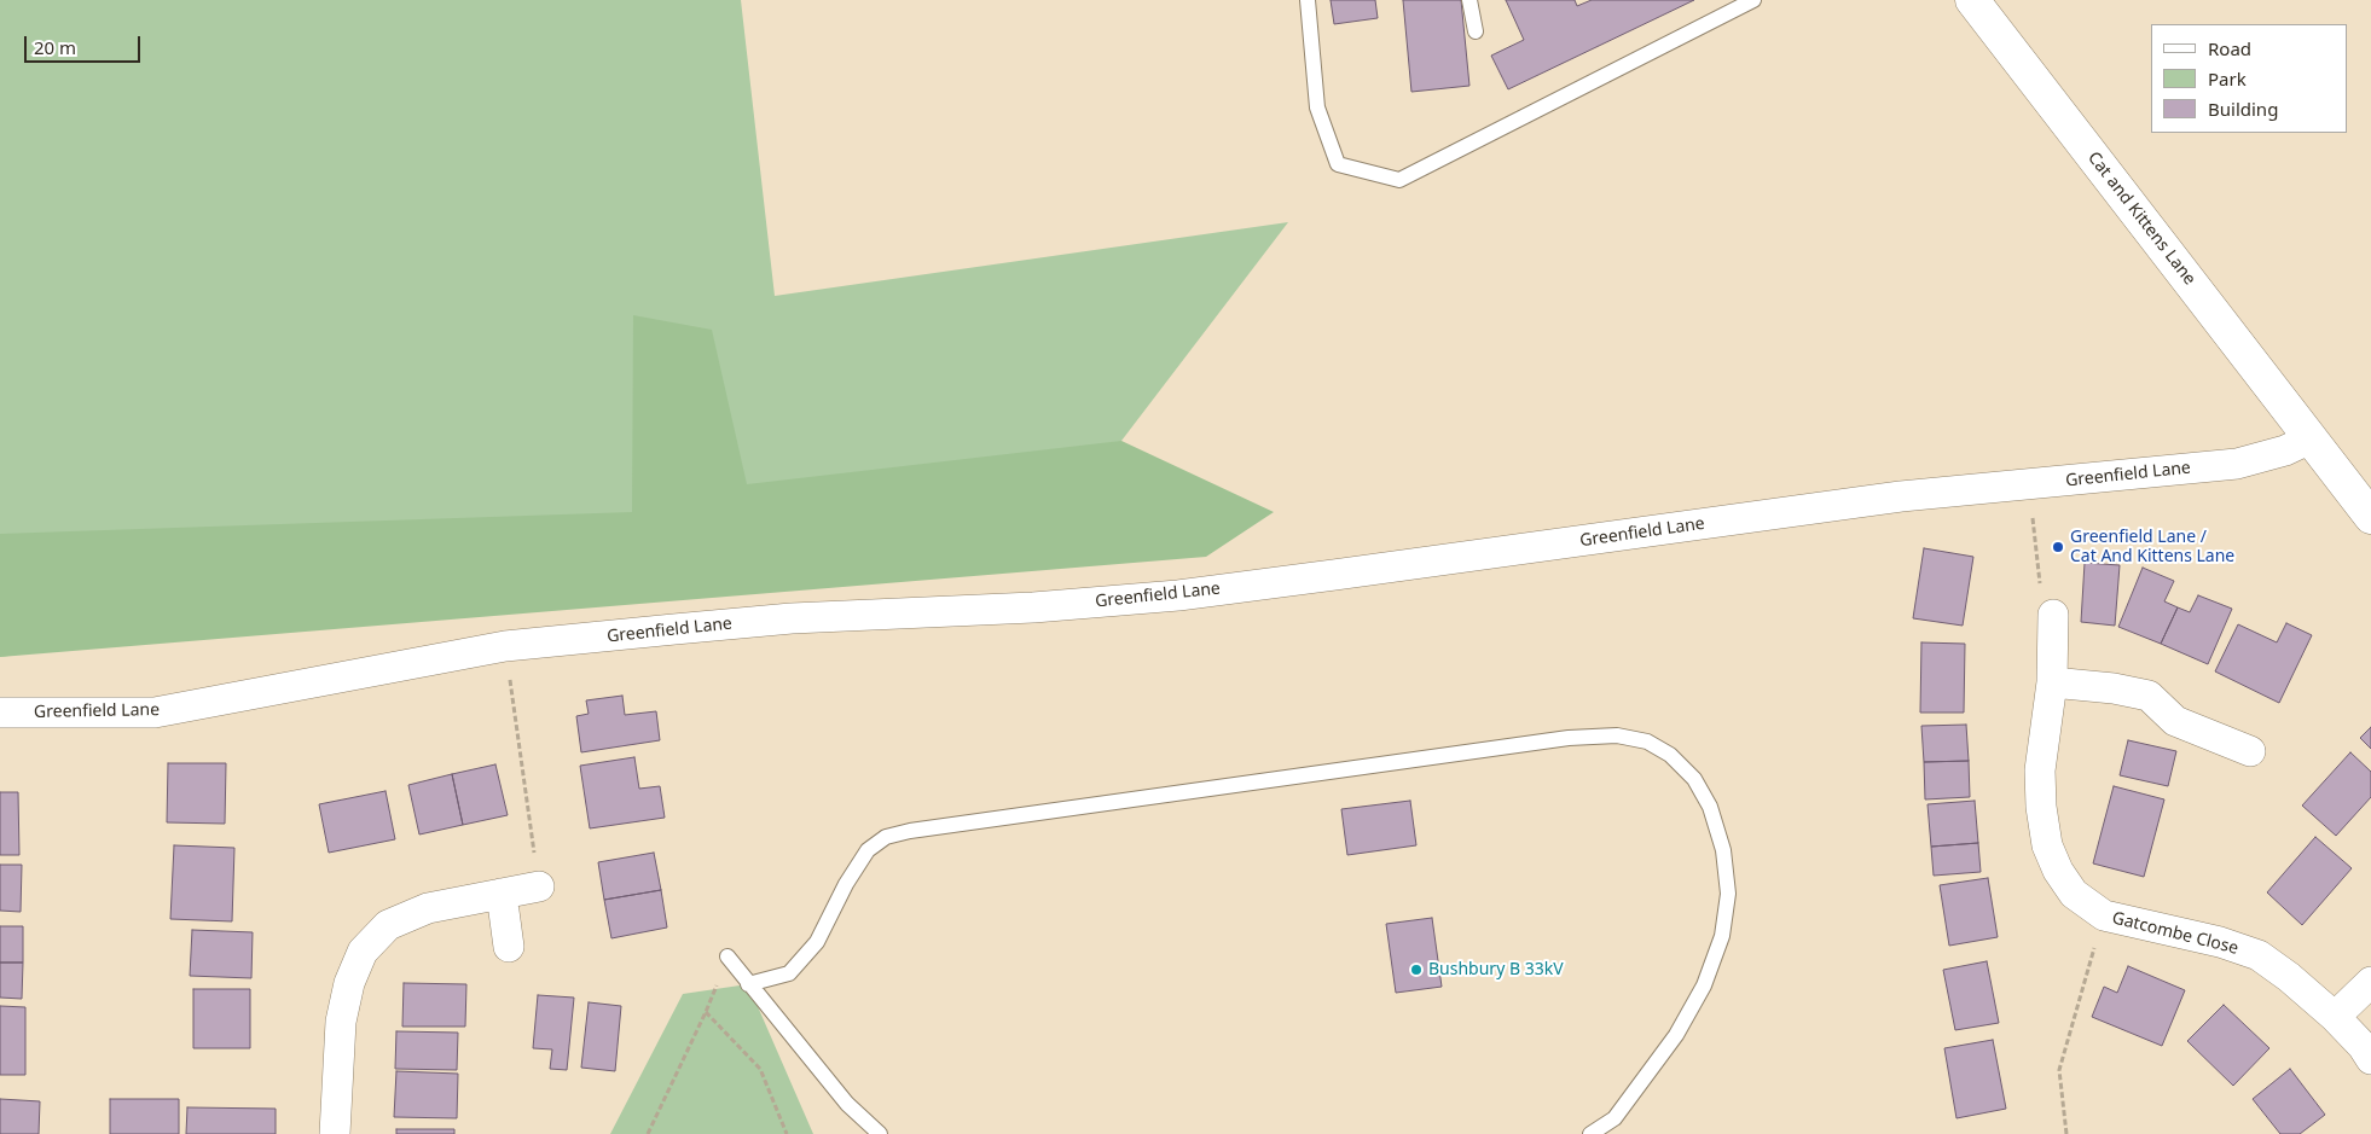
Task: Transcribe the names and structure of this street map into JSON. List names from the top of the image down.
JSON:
{
  "streets": {
    "street": ["Cat and Kittens Lane", "Greenfield Lane", "Gatcombe Close"]
  },
  "crossings": [
    ["Cat and Kittens Lane", "Greenfield Lane"]
  ],
  "places": ["Greenfield Lane / Cat And Kittens Lane", "Bushbury B 33kV"],
  "legend": ["Road", "Park", "Building"],
  "scale_bar": "20 m"
}
